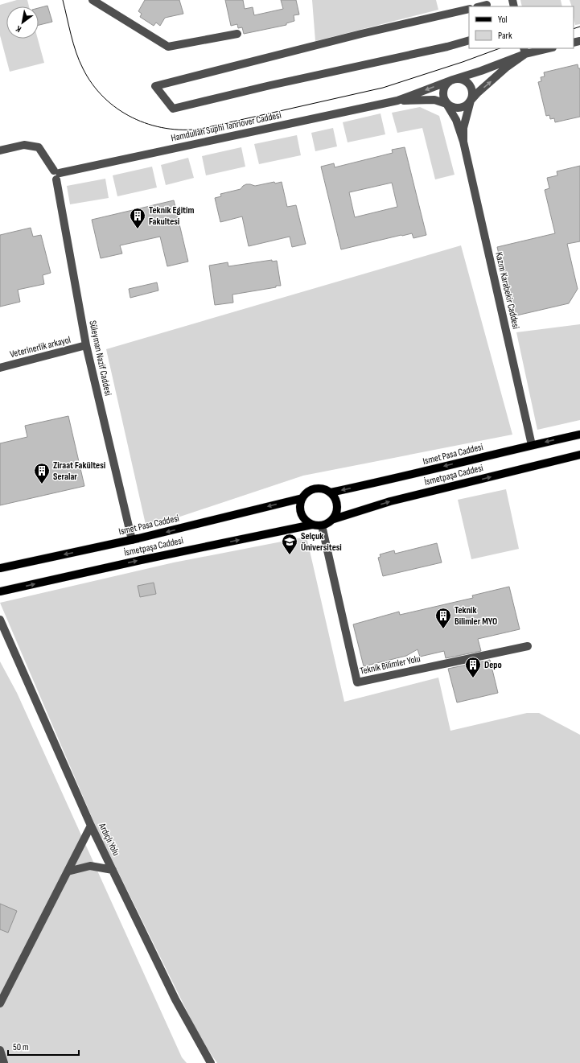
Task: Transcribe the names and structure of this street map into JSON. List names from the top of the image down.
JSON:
{
  "streets": {
    "main road": ["Ismet Pasa Caddesi", "İsmetpaşa Caddesi"],
    "street": [
      "Hamdullah Suphi Tanriover Caddesi",
      "Kazım Karabekir Caddesi",
      "Veterinerlik arkayol",
      "Süleyman Nazif Caddesi",
      "Teknik Bilimler Yolu",
      "Ardıçlı Yolu"
    ]
  },
  "crossings": [
    ["Hamdullah Suphi Tanriover Caddesi", "Süleyman Nazif Caddesi"],
    ["Kazım Karabekir Caddesi", "Ismet Pasa Caddesi"],
    ["Veterinerlik arkayol", "Süleyman Nazif Caddesi"],
    ["Süleyman Nazif Caddesi", "Ismet Pasa Caddesi"],
    ["Ismet Pasa Caddesi", "İsmetpaşa Caddesi"],
    ["Ismet Pasa Caddesi", "Teknik Bilimler Yolu"],
    ["İsmetpaşa Caddesi", "Teknik Bilimler Yolu"]
  ],
  "one_way": ["Ismet Pasa Caddesi", "İsmetpaşa Caddesi"],
  "places": {
    "building": [
      "Teknik Egitim Fakultesi",
      "Ziraat Fakültesi Seralar",
      "Teknik Bilimler MYO",
      "Depo"
    ],
    "school or university": ["Selçuk Üniversitesi"]
  },
  "legend": ["Yol", "Park"],
  "scale_bar": "50 m",
  "north": "bottom left"
}
